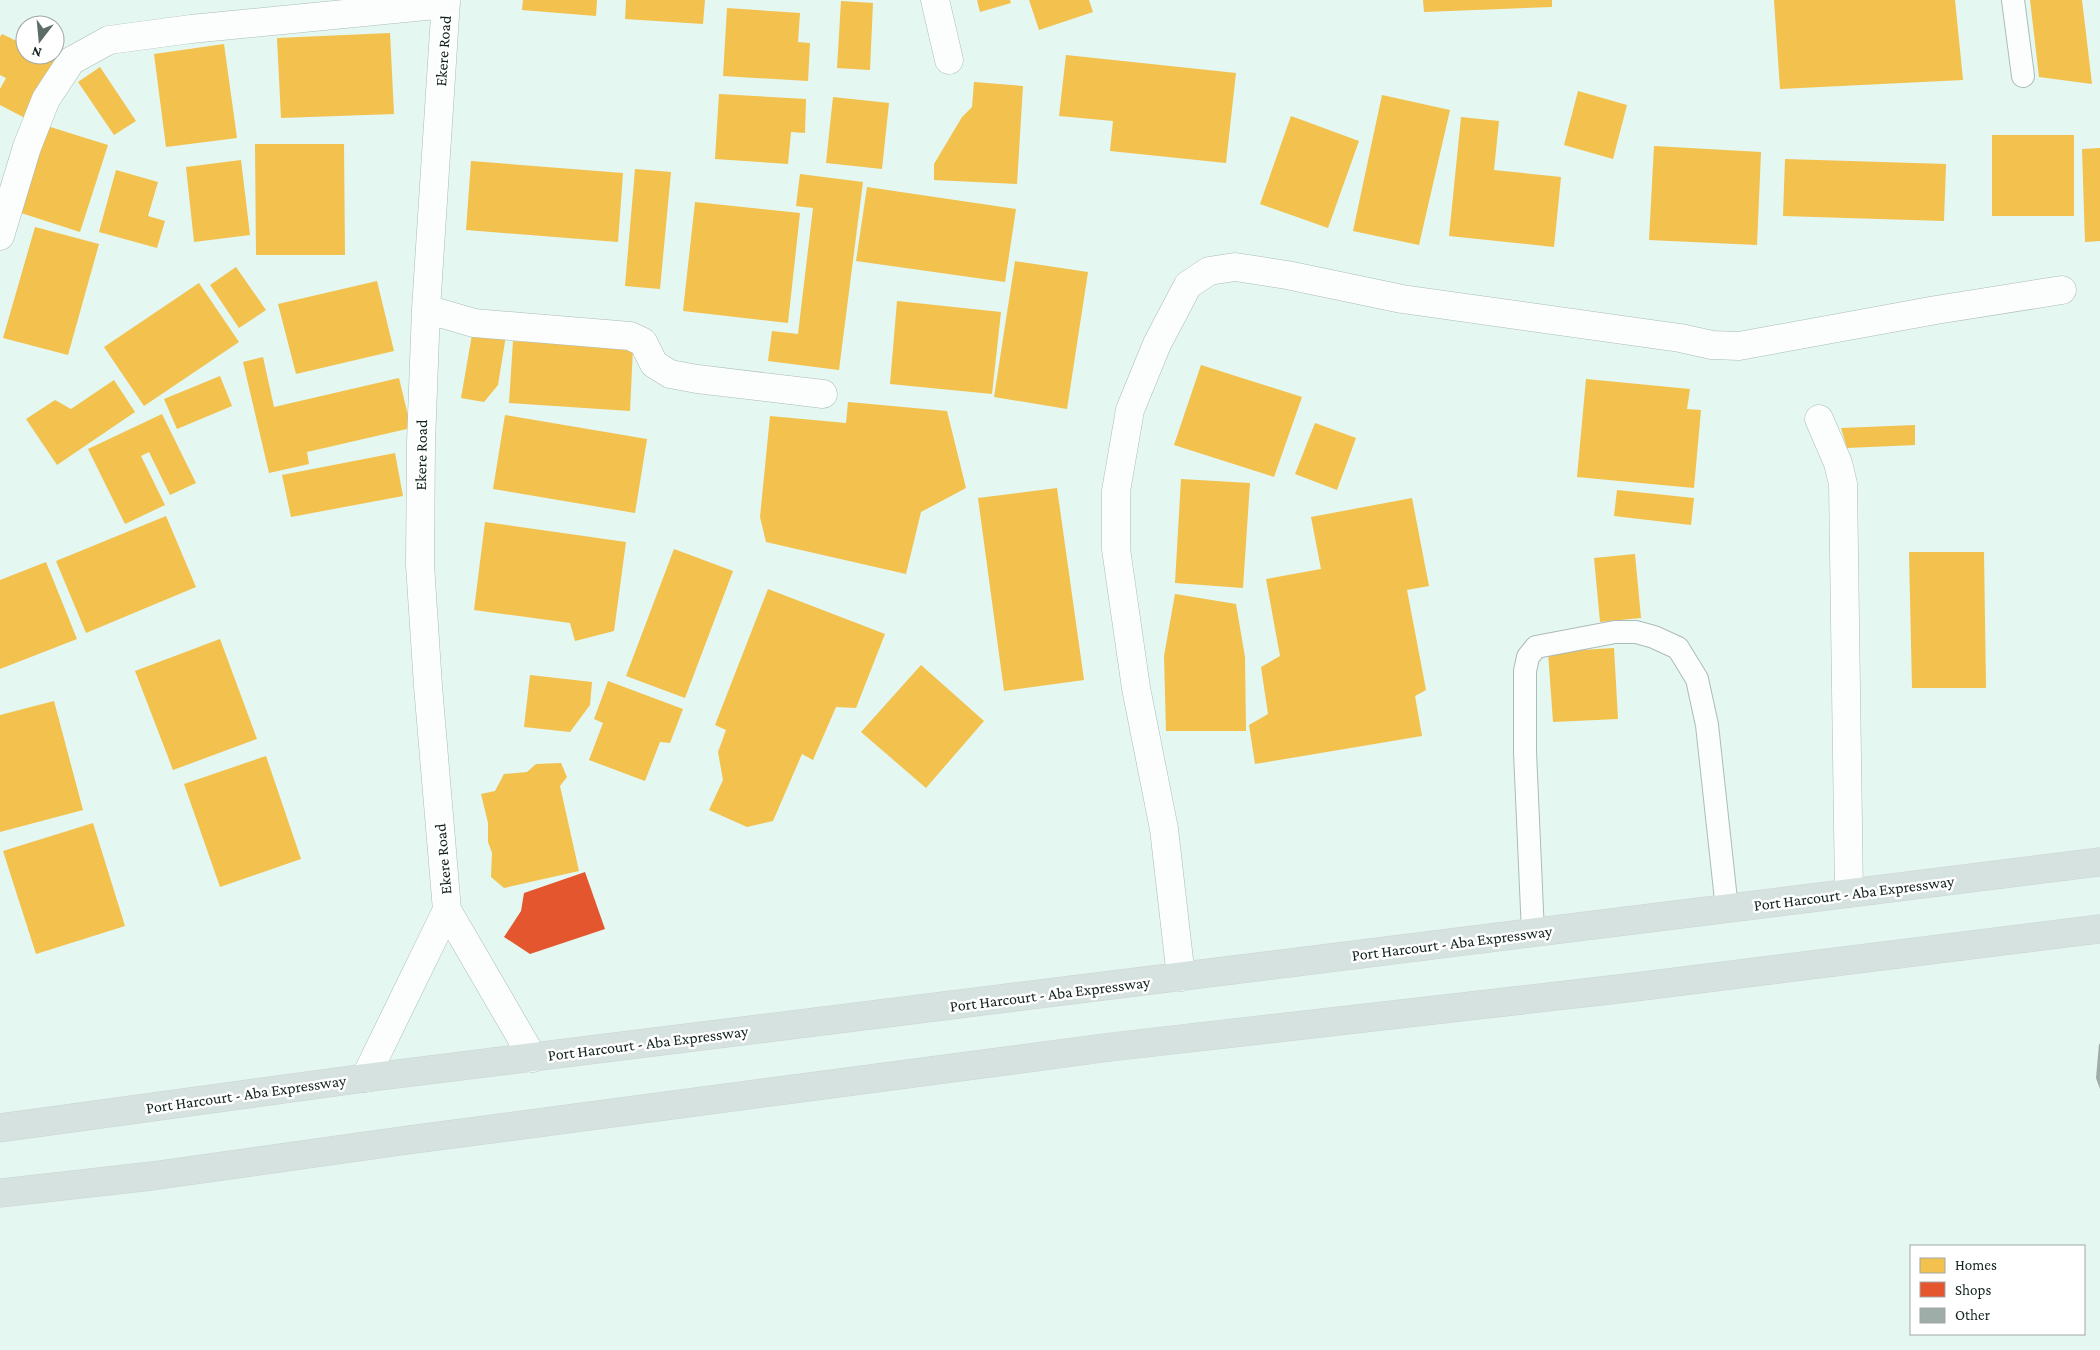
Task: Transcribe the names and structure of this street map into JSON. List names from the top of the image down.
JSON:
{
  "streets": {
    "highway": ["Port Harcourt - Aba Expressway"],
    "street": ["Ekere Road"]
  },
  "crossings": [
    ["Ekere Road", "Port Harcourt - Aba Expressway"]
  ],
  "legend": ["Homes", "Shops", "Other"],
  "north": "bottom"
}
